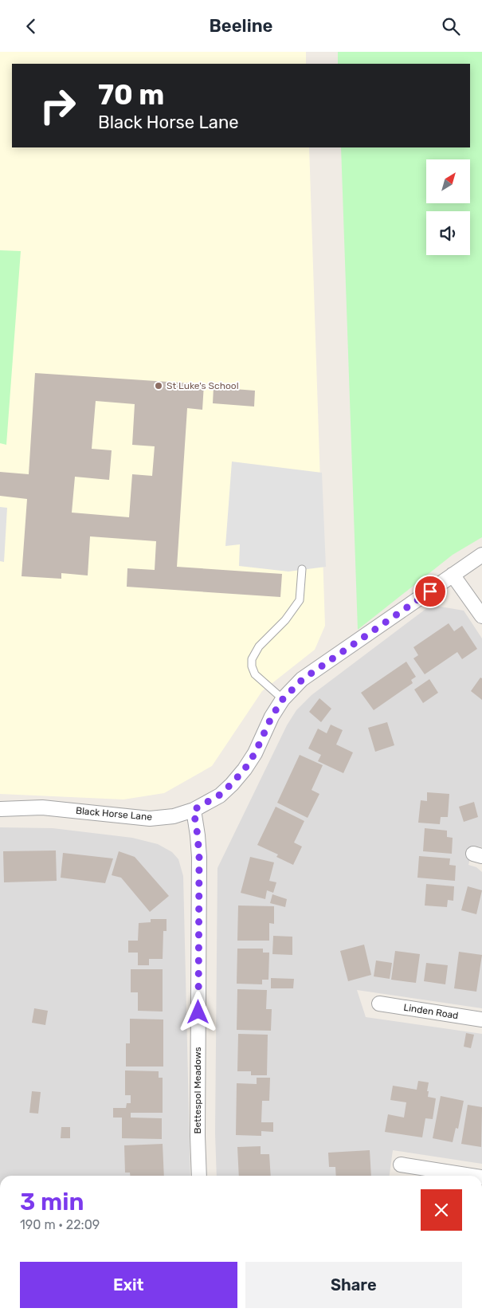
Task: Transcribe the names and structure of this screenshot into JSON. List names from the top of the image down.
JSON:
{
  "streets": {
    "street": ["Black Horse Lane", "Linden Road", "Bettespol Meadows"]
  },
  "crossings": [
    ["Black Horse Lane", "Bettespol Meadows"]
  ],
  "places": ["St Luke's School"],
  "north": "top right",
  "page": {
    "header": "Beeline",
    "turn": ["70 m", "Black Horse Lane"],
    "heading": ["3 min", "190 m · 22:09"],
    "buttons": ["Exit", "Share"]
  }
}
